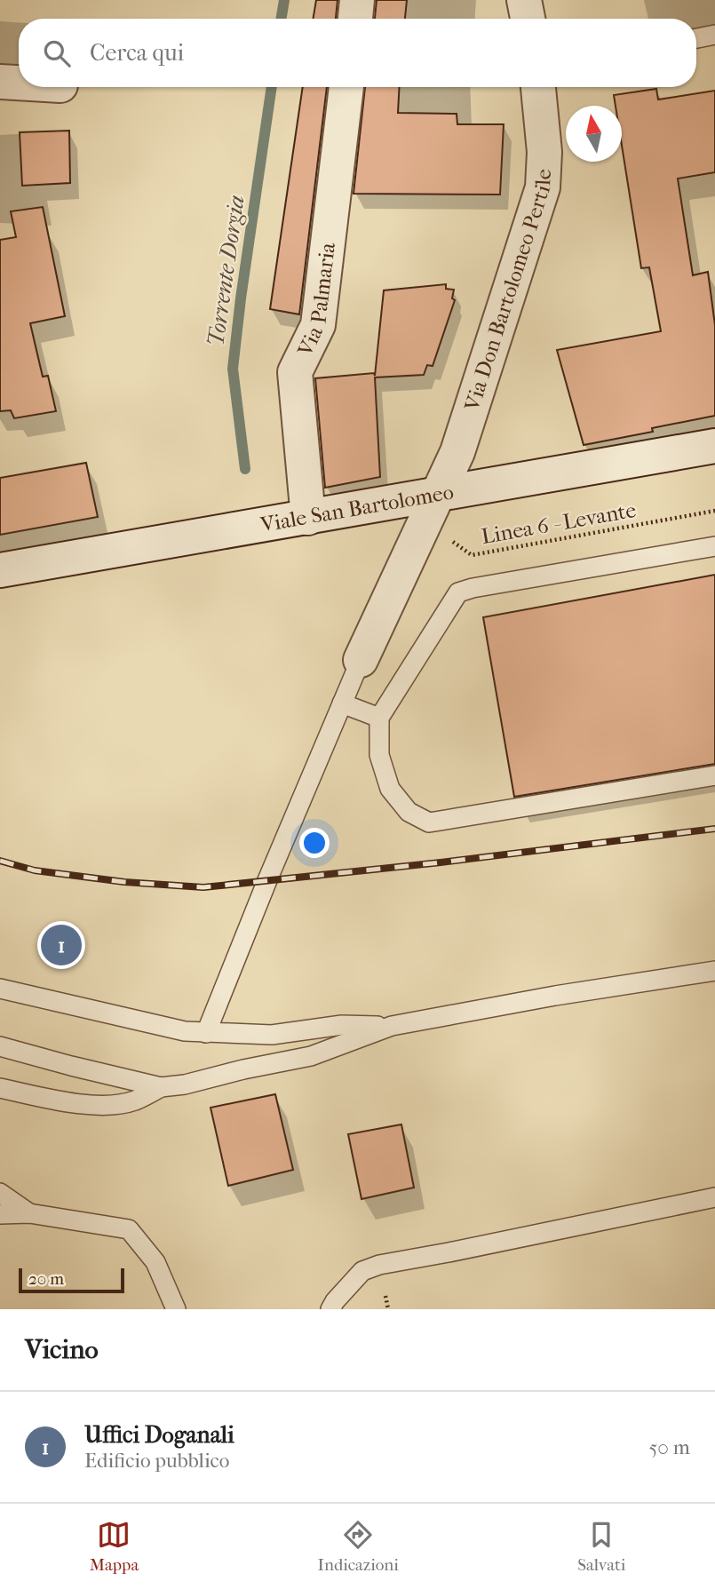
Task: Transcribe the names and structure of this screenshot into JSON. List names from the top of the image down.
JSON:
{
  "streets": {
    "street": ["Via Don Bartolomeo Pertile", "Via Palmaria", "Viale San Bartolomeo"],
    "path": ["Linea 6 - Levante"]
  },
  "crossings": [
    ["Via Don Bartolomeo Pertile", "Viale San Bartolomeo"],
    ["Via Don Bartolomeo Pertile", "Linea 6 - Levante"],
    ["Via Palmaria", "Viale San Bartolomeo"]
  ],
  "water": ["Torrente Dorgia"],
  "scale_bar": "20 m",
  "north": "top",
  "page": {
    "search": "Cerca qui",
    "pins": "1",
    "scale": "20 m",
    "heading": "Vicino",
    "list": [
      {
        "mark": "1",
        "name": "Uffici Doganali",
        "note": "Edificio pubblico",
        "value": "50 m"
      }
    ],
    "nav": ["Mappa", "Indicazioni", "Salvati"]
  }
}
